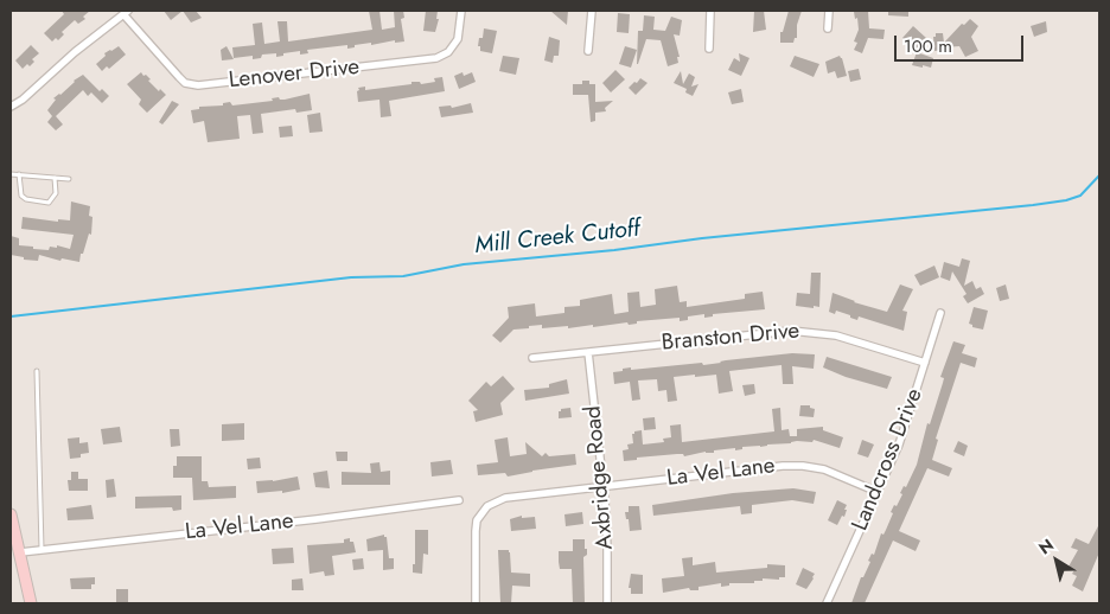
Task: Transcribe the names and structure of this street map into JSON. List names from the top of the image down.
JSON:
{
  "streets": {
    "street": [
      "Lenover Drive",
      "Branston Drive",
      "Landcross Drive",
      "La Vel Lane",
      "Axbridge Road"
    ]
  },
  "crossings": [
    ["Branston Drive", "Landcross Drive"],
    ["Branston Drive", "Axbridge Road"],
    ["Landcross Drive", "La Vel Lane"],
    ["La Vel Lane", "Axbridge Road"]
  ],
  "water": ["Mill Creek Cutoff"],
  "scale_bar": "100 m",
  "north": "top left"
}
